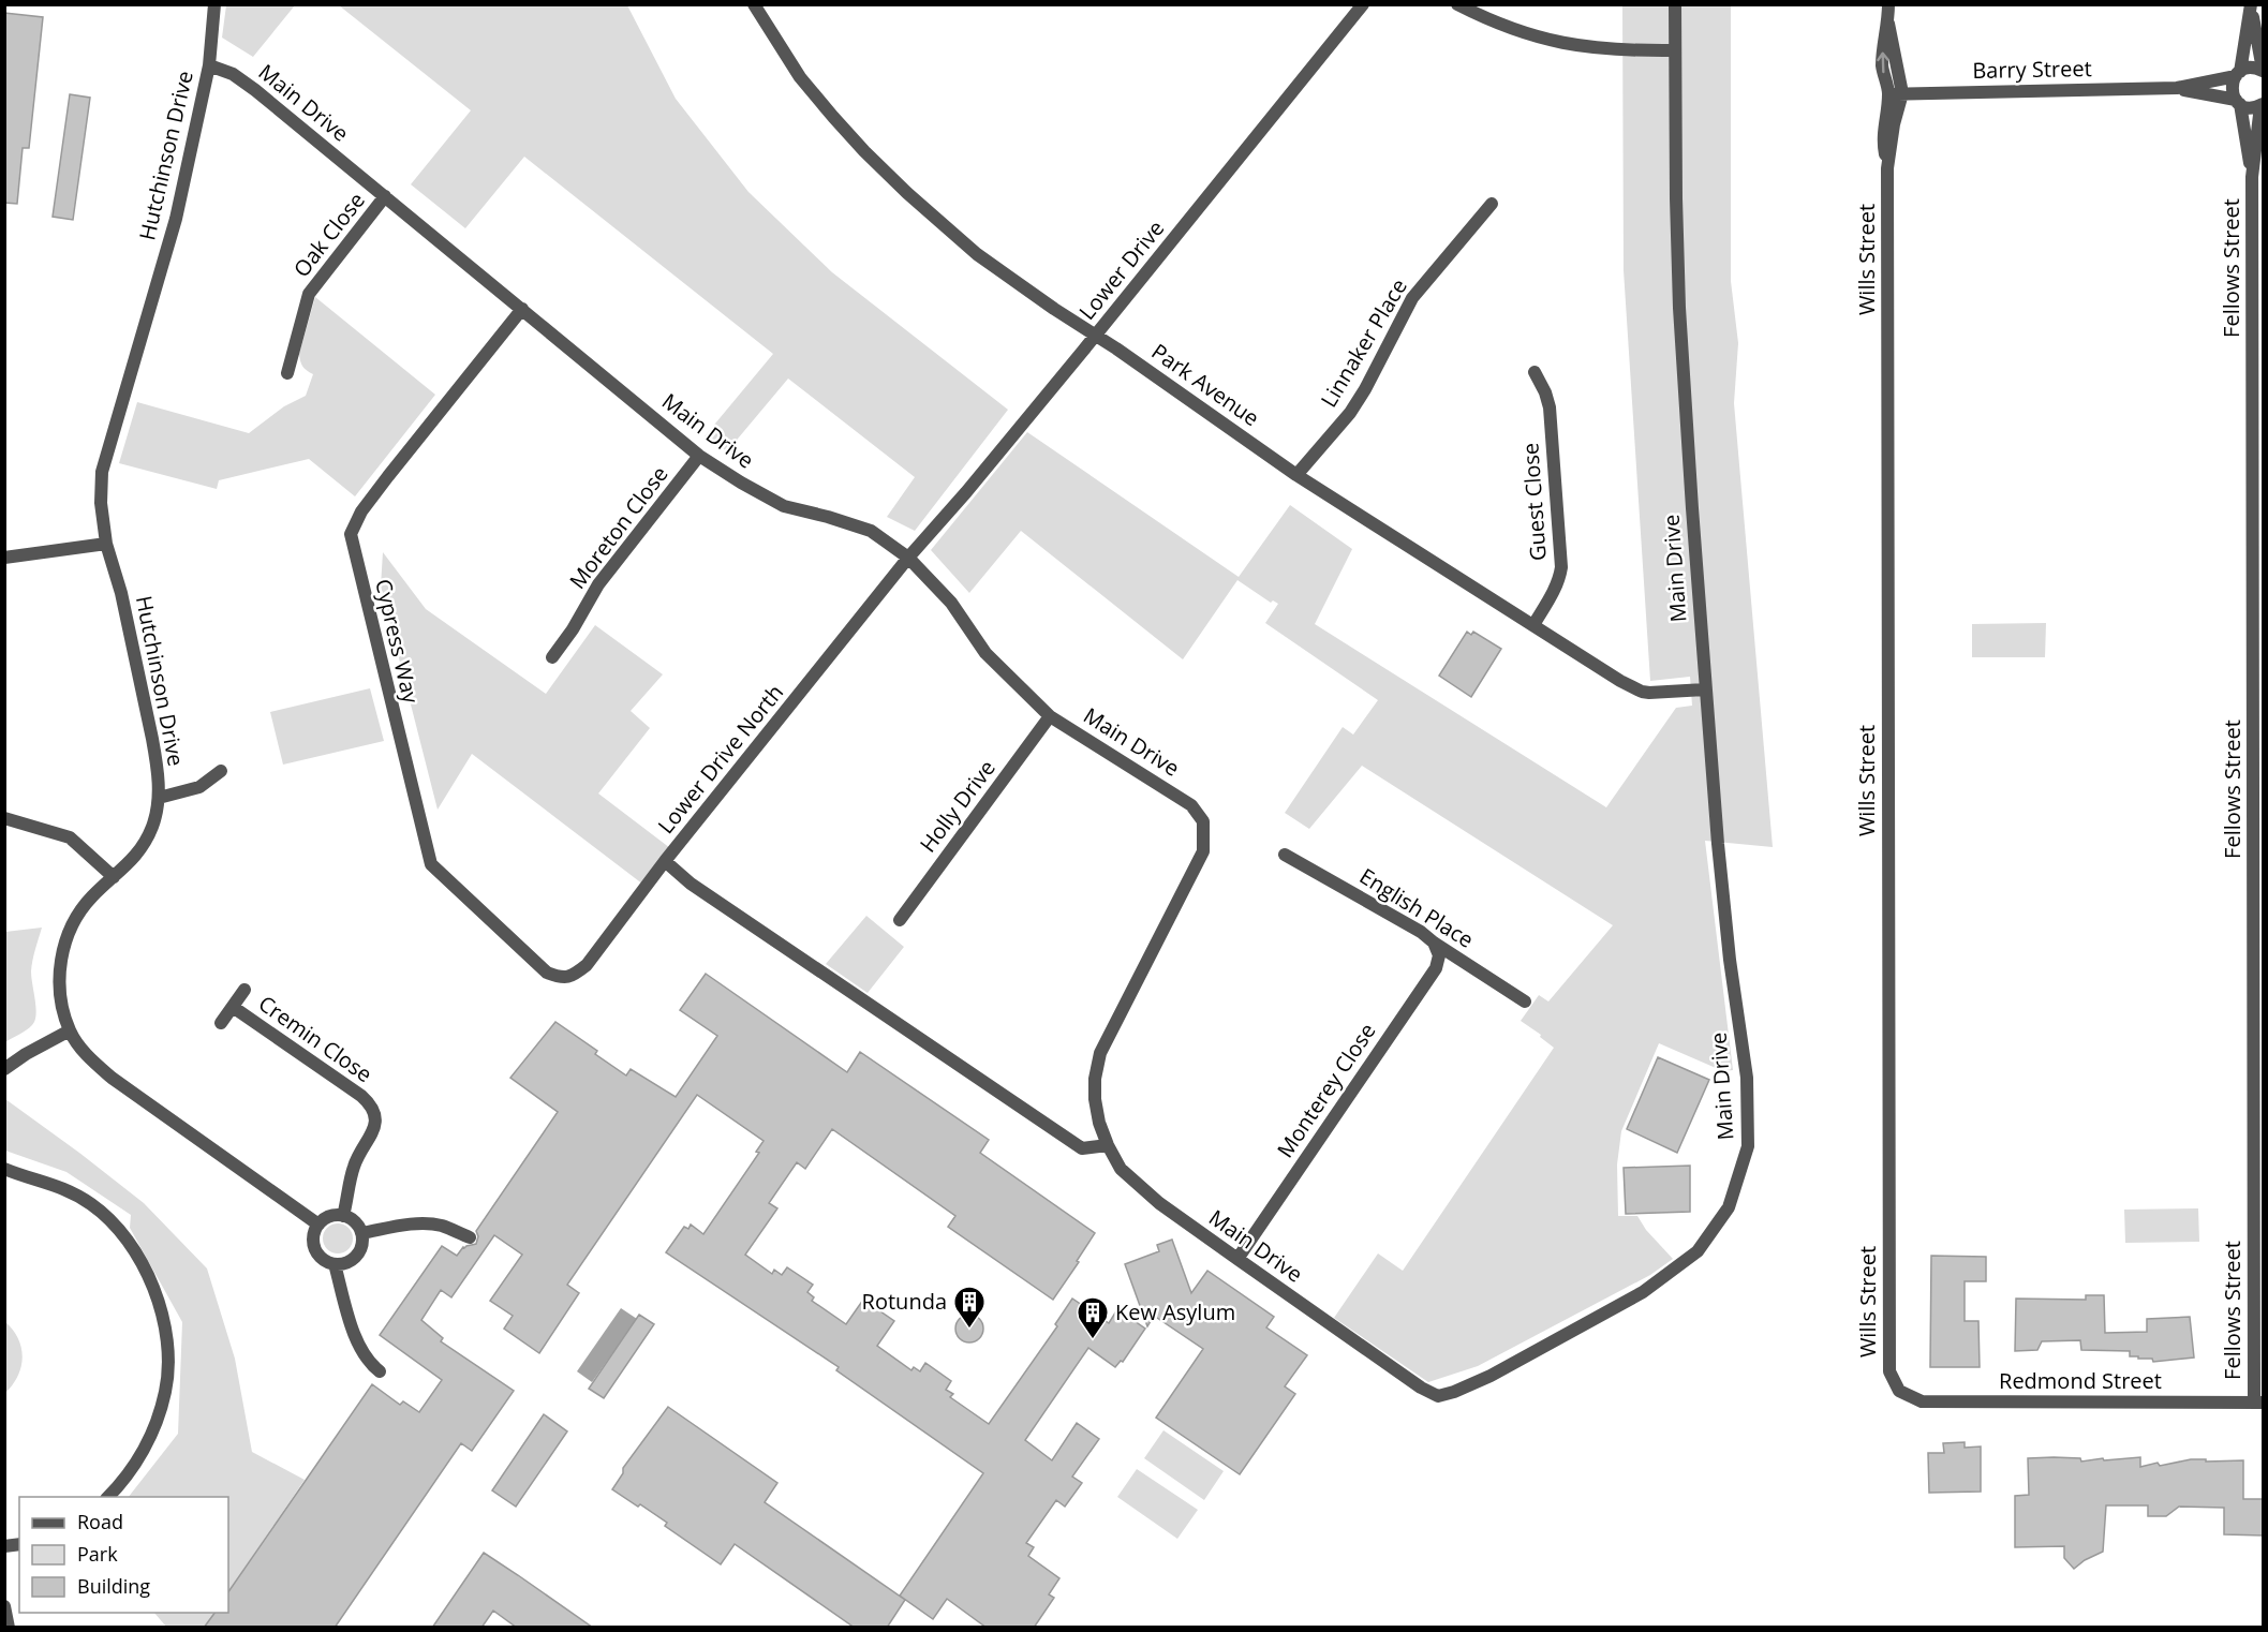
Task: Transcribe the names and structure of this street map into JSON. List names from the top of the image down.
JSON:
{
  "streets": {
    "street": [
      "Barry Street",
      "Main Drive",
      "Hutchinson Drive",
      "Oak Close",
      "Wills Street",
      "Fellows Street",
      "Lower Drive",
      "Linnaker Place",
      "Park Avenue",
      "Guest Close",
      "Moreton Close",
      "Cypress Way",
      "Lower Drive North",
      "Holly Drive",
      "English Place",
      "Cremin Close",
      "Monterey Close",
      "Redmond Street"
    ]
  },
  "crossings": [
    ["Barry Street", "Wills Street"],
    ["Barry Street", "Fellows Street"],
    ["Main Drive", "Hutchinson Drive"],
    ["Main Drive", "Oak Close"],
    ["Main Drive", "Lower Drive"],
    ["Main Drive", "Park Avenue"],
    ["Main Drive", "Moreton Close"],
    ["Main Drive", "Cypress Way"],
    ["Main Drive", "Lower Drive North"],
    ["Main Drive", "Holly Drive"],
    ["Main Drive", "Monterey Close"],
    ["Hutchinson Drive", "Cremin Close"],
    ["Wills Street", "Redmond Street"],
    ["Fellows Street", "Redmond Street"],
    ["Lower Drive", "Park Avenue"],
    ["Lower Drive", "Lower Drive North"],
    ["Linnaker Place", "Park Avenue"],
    ["Park Avenue", "Guest Close"],
    ["Cypress Way", "Lower Drive North"],
    ["English Place", "Monterey Close"]
  ],
  "places": {
    "building": ["Rotunda", "Kew Asylum"]
  },
  "legend": ["Road", "Park", "Building"]
}
